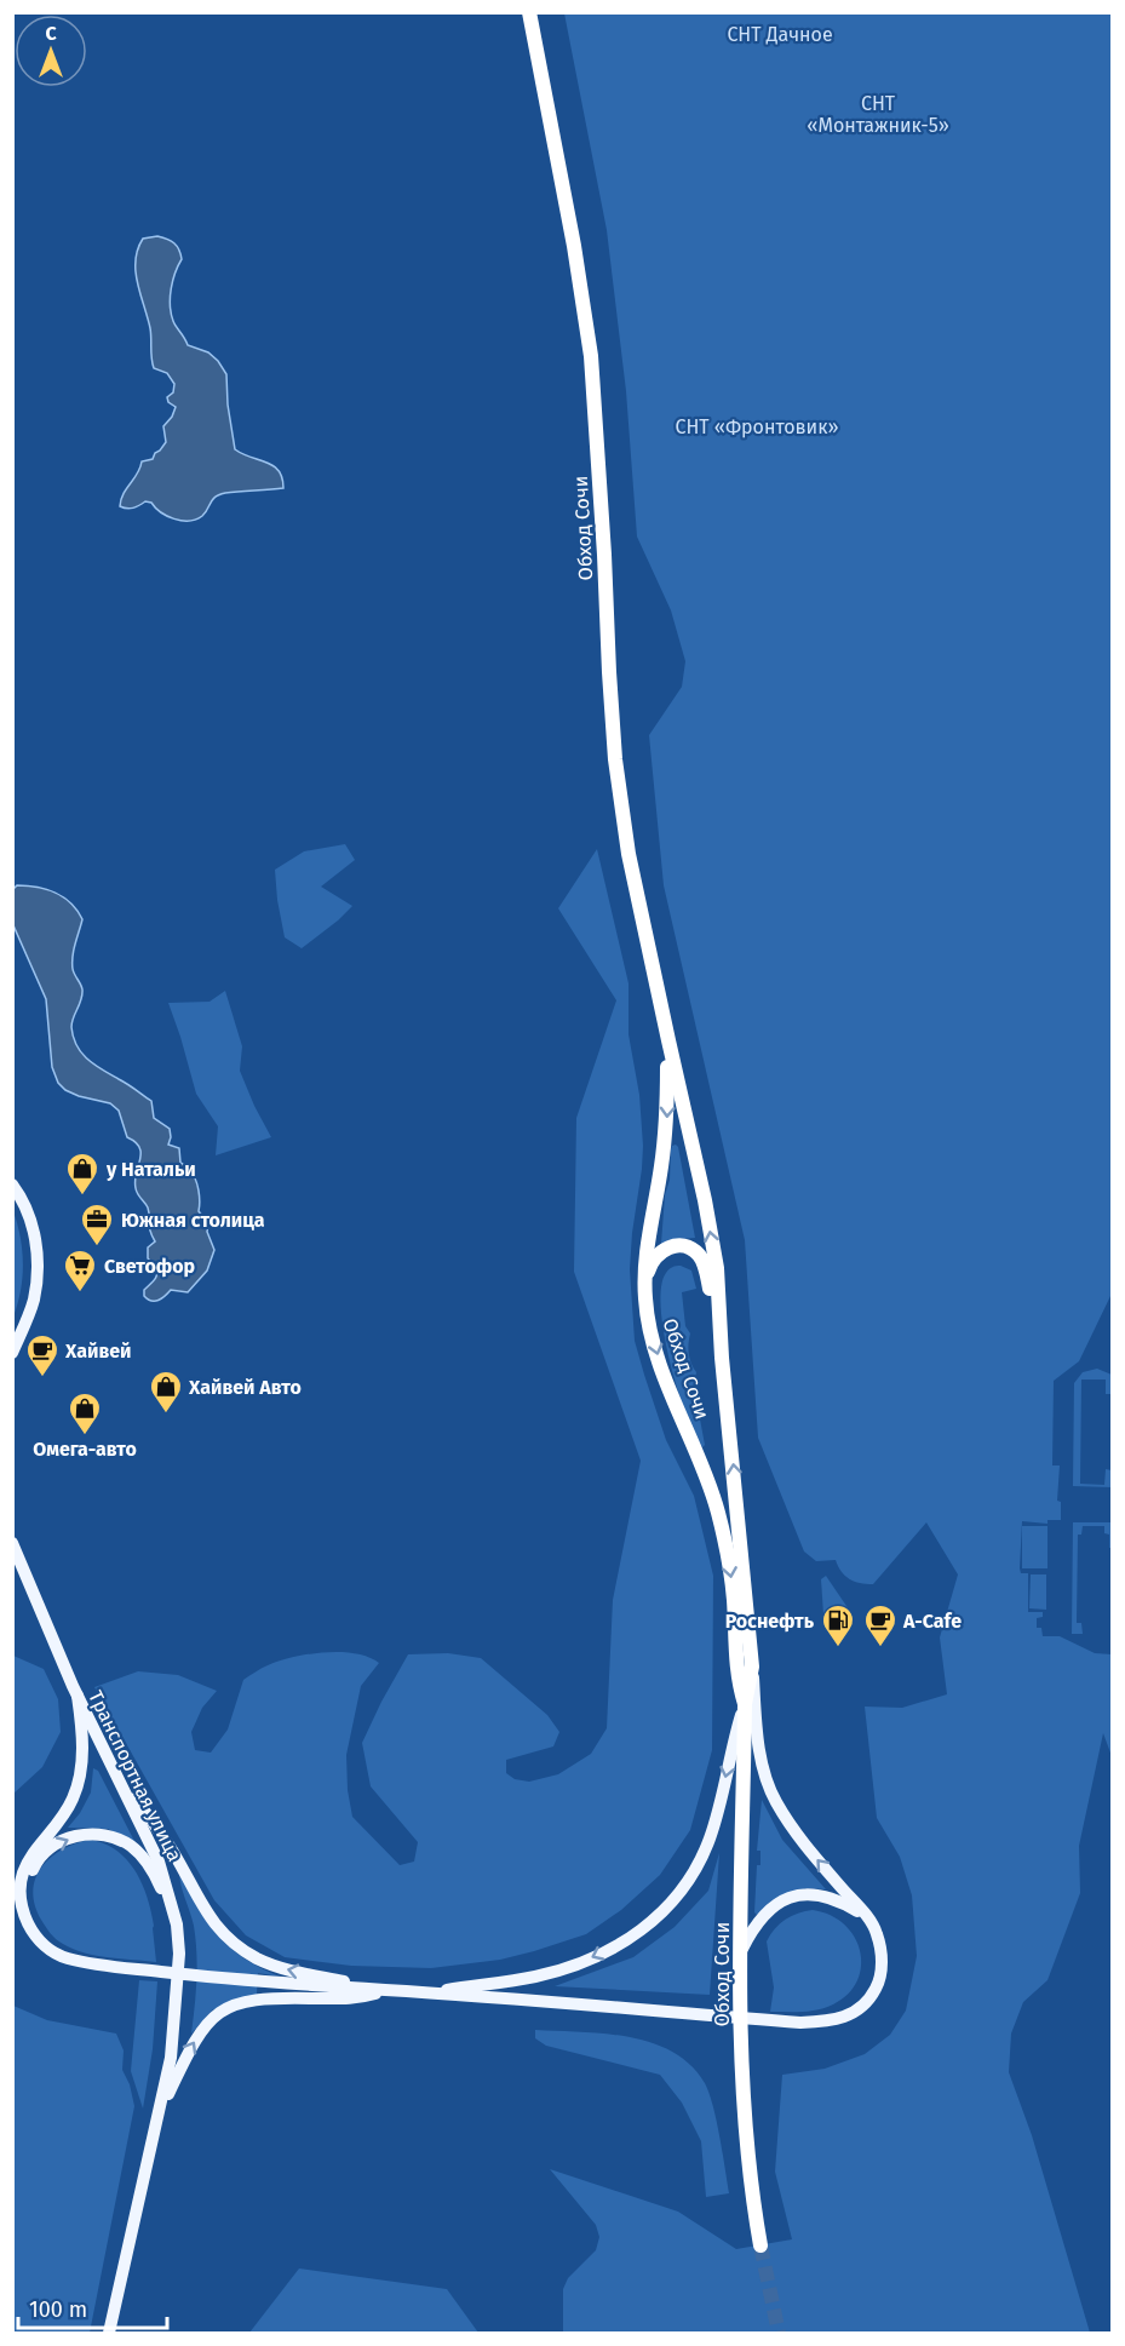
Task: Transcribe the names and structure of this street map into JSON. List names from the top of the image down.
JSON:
{
  "streets": {
    "highway": ["Обход Сочи"],
    "main road": ["Транспортная улица"]
  },
  "parks": ["СНТ Дачное", "СНТ «Монтажник-5»", "СНТ «Фронтовик»"],
  "places": {
    "shop": ["у Натальи", "Хайвей Авто", "Омега-авто"],
    "office": ["Южная столица"],
    "supermarket": ["Светофор"],
    "cafe": ["Хайвей", "A-Cafe"],
    "fuel station": ["Роснефть"]
  },
  "scale_bar": "100 m",
  "north": "top"
}
